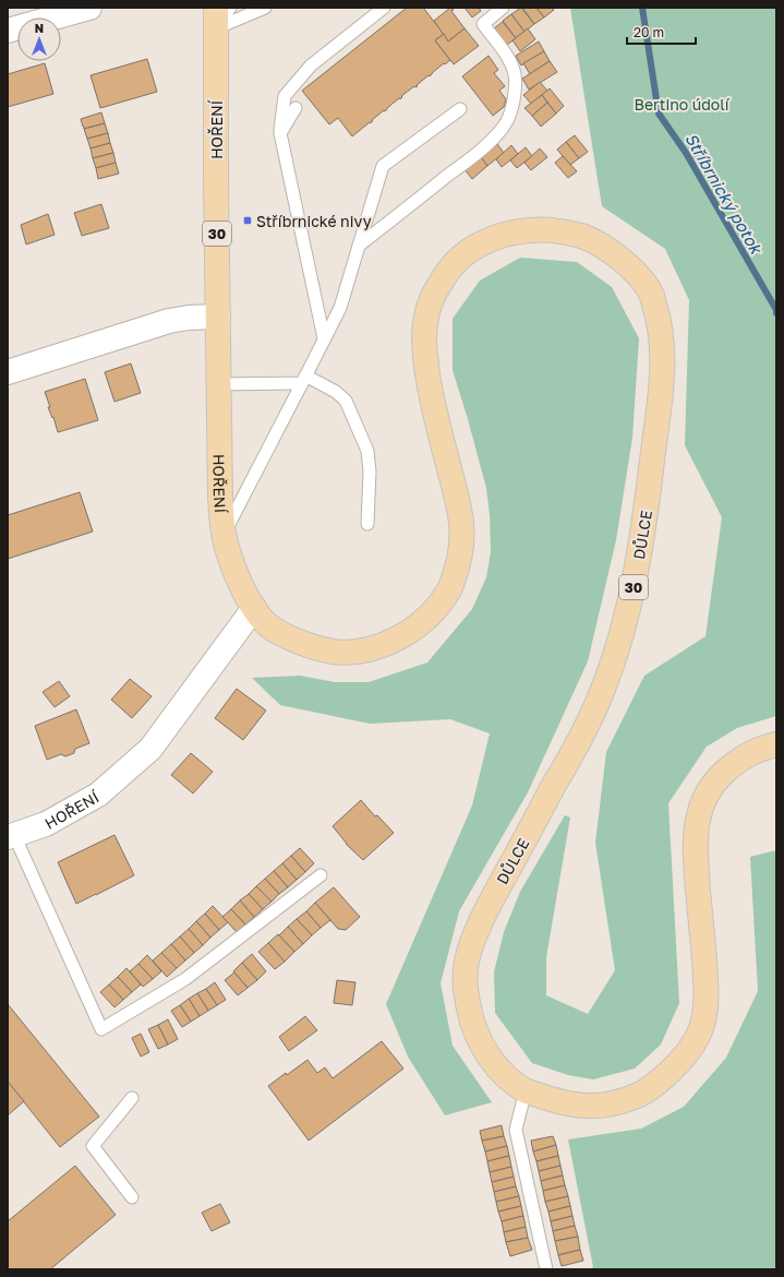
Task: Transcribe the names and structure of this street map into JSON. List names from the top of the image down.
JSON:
{
  "streets": {
    "main road": ["HOŘENÍ", "30", "DŮLCE"]
  },
  "crossings": [
    ["HOŘENÍ", "DŮLCE"]
  ],
  "water": ["Stříbrnický potok"],
  "parks": ["Bertino údolí"],
  "places": {
    "transit": ["Stříbrnické nivy"]
  },
  "scale_bar": "20 m",
  "north": "top"
}
